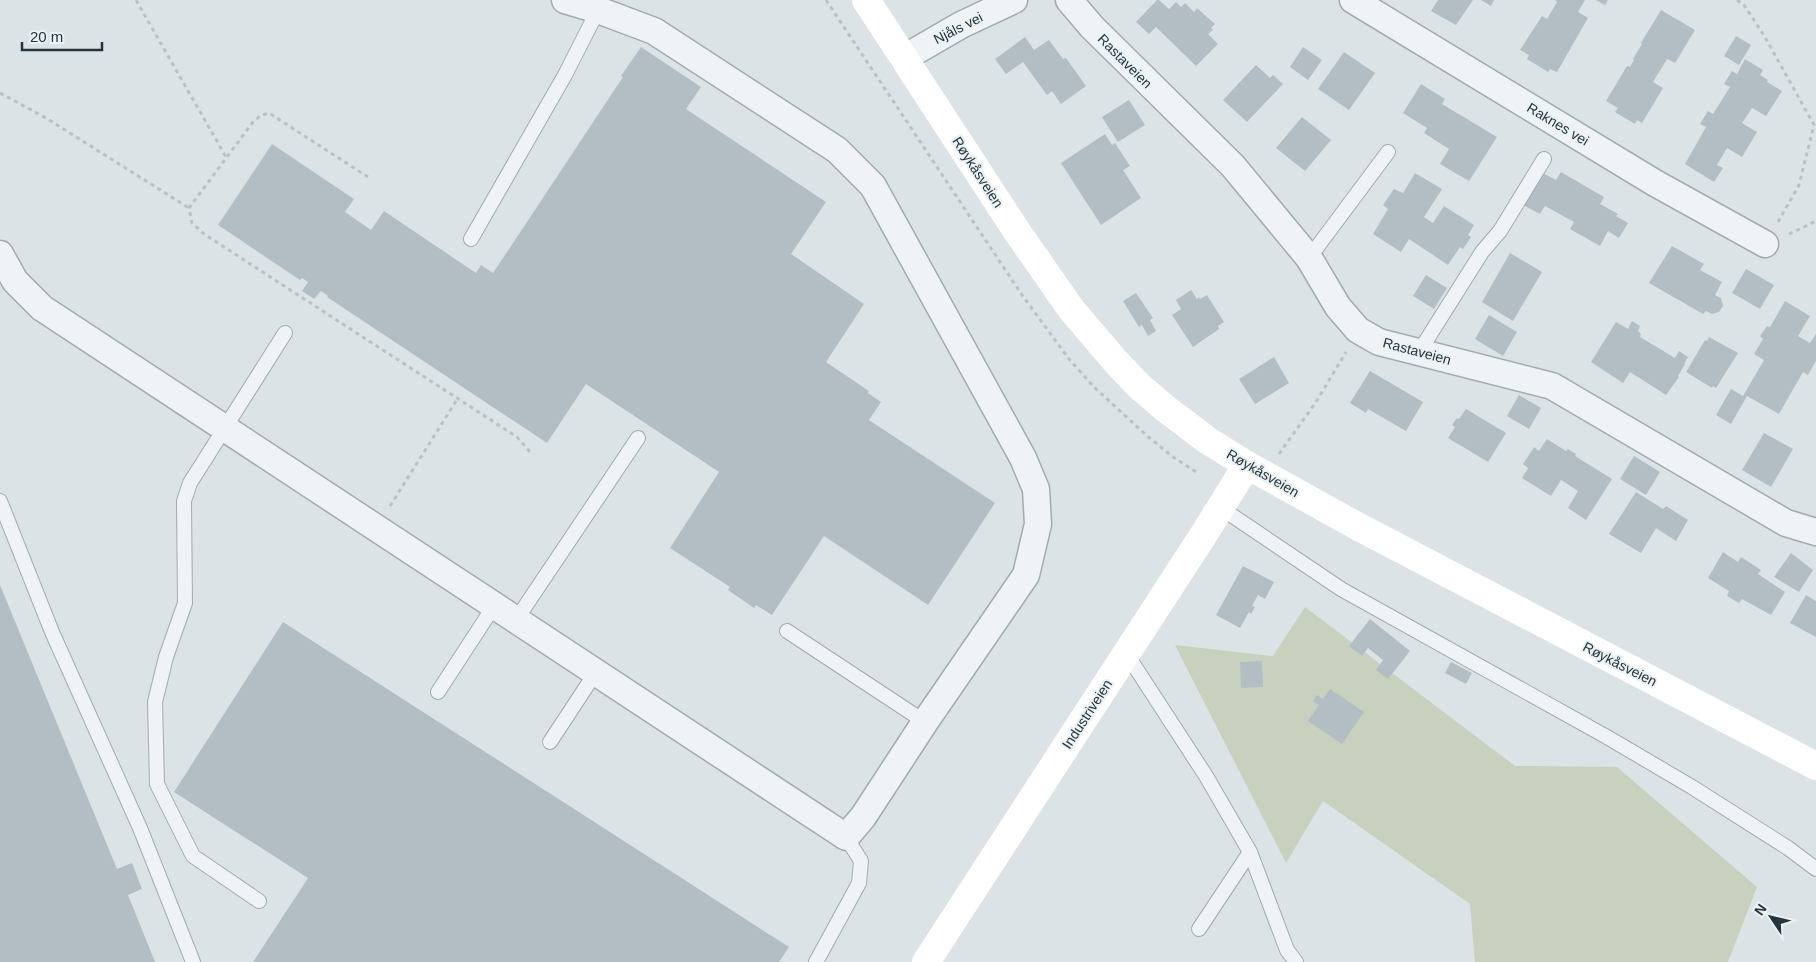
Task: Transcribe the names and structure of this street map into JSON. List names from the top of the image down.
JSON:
{
  "streets": {
    "main road": ["Røykåsveien", "Industriveien"],
    "street": ["Njåls vei", "Rastaveien", "Raknes vei"]
  },
  "crossings": [
    ["Njåls vei", "Røykåsveien"],
    ["Røykåsveien", "Industriveien"]
  ],
  "scale_bar": "20 m",
  "north": "top left"
}
